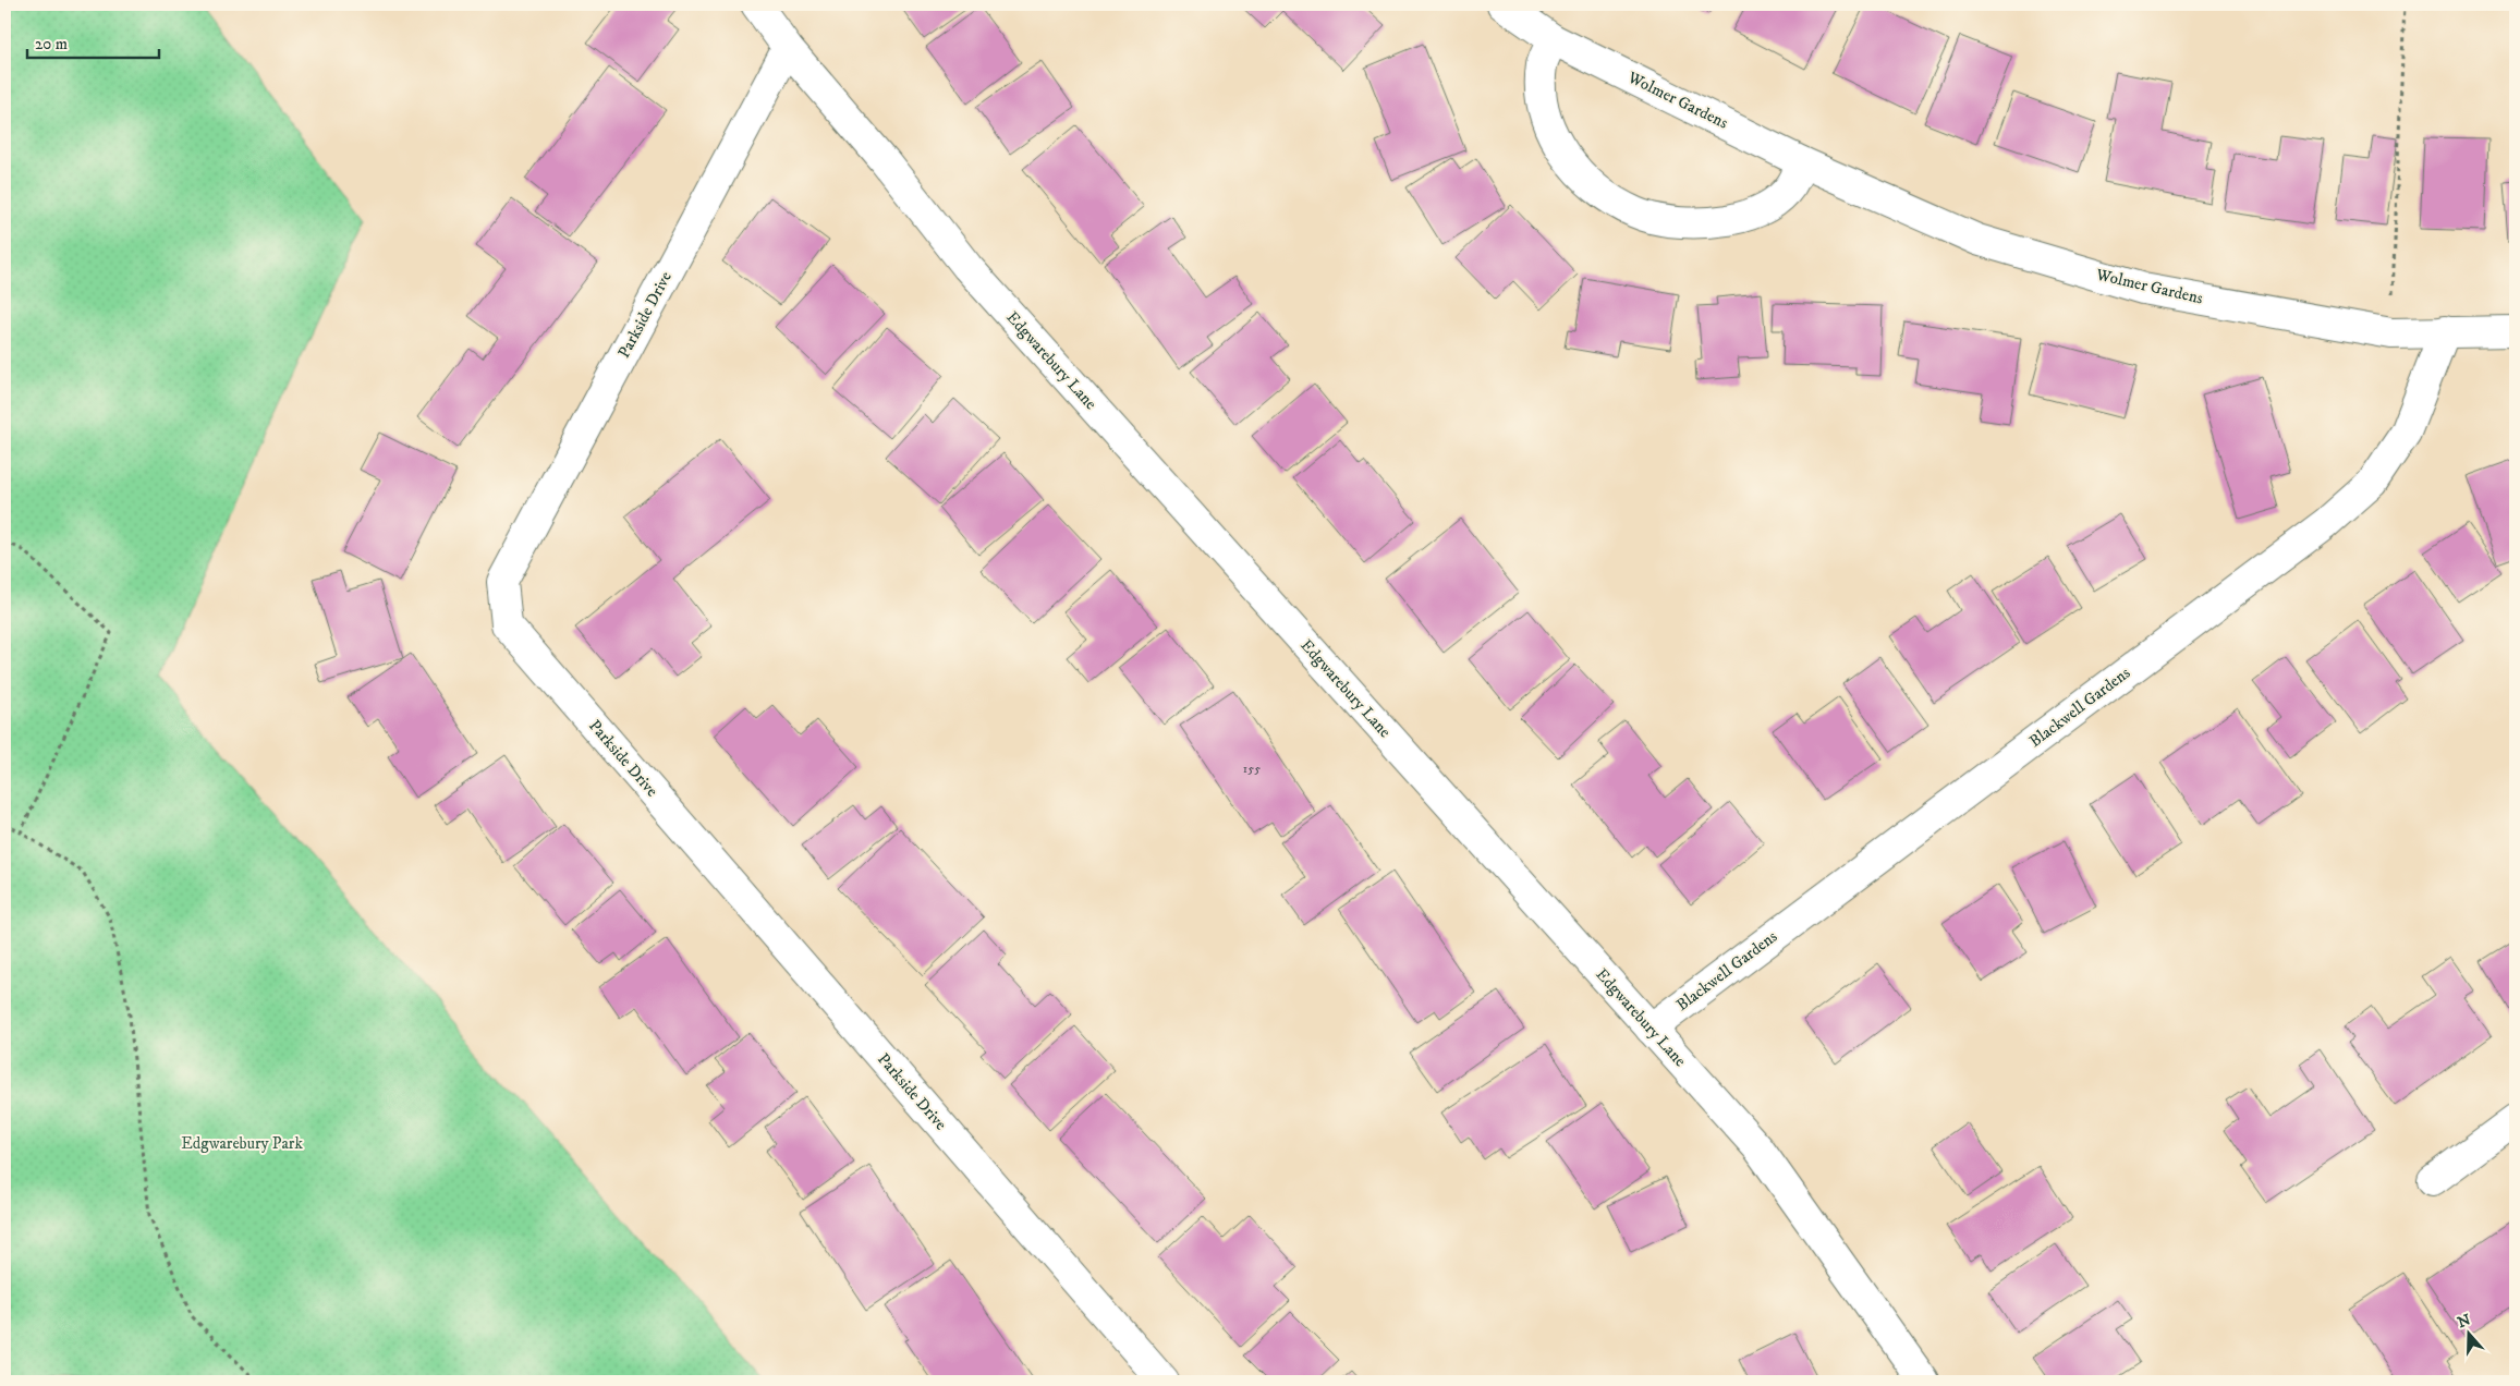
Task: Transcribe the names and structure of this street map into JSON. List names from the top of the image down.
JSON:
{
  "streets": {
    "street": [
      "Wolmer Gardens",
      "Parkside Drive",
      "Edgwarebury Lane",
      "Blackwell Gardens"
    ]
  },
  "crossings": [
    ["Wolmer Gardens", "Blackwell Gardens"],
    ["Parkside Drive", "Edgwarebury Lane"],
    ["Edgwarebury Lane", "Blackwell Gardens"]
  ],
  "parks": ["Edgwarebury Park"],
  "house_numbers": ["155"],
  "scale_bar": "20 m",
  "north": "top"
}
